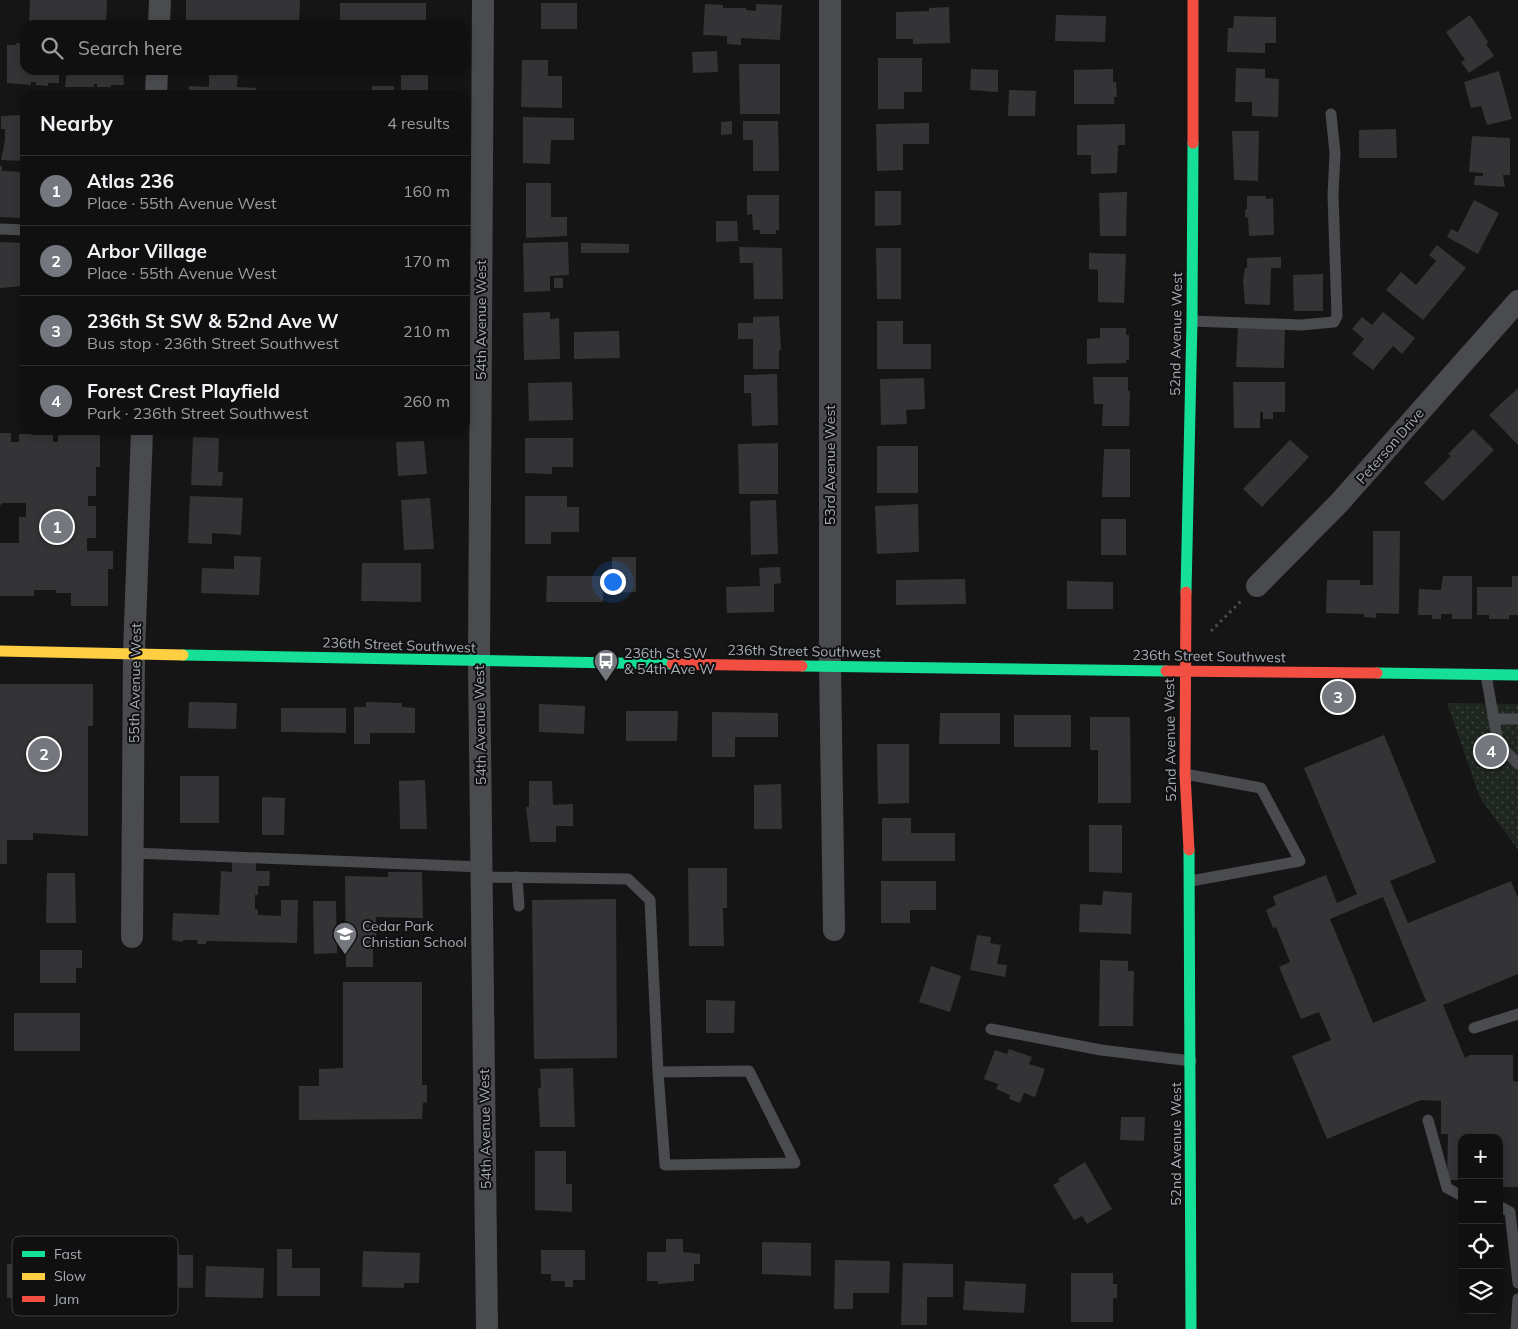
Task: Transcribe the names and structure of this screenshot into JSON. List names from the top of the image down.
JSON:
{
  "streets": {
    "main road": ["52nd Avenue West", "236th Street Southwest"],
    "street": [
      "54th Avenue West",
      "Peterson Drive",
      "53rd Avenue West",
      "55th Avenue West"
    ]
  },
  "crossings": [
    ["54th Avenue West", "236th Street Southwest"],
    ["52nd Avenue West", "236th Street Southwest"],
    ["53rd Avenue West", "236th Street Southwest"],
    ["236th Street Southwest", "55th Avenue West"]
  ],
  "places": {
    "bus stop": ["236th St SW & 54th Ave W"],
    "school or university": ["Cedar Park Christian School"]
  },
  "legend": ["Fast", "Slow", "Jam"],
  "page": {
    "search": "Search here",
    "heading": ["Nearby", "4 results"],
    "list": [
      {
        "mark": "1",
        "name": "Atlas 236",
        "note": "Place · 55th Avenue West",
        "value": "160 m"
      },
      {
        "mark": "2",
        "name": "Arbor Village",
        "note": "Place · 55th Avenue West",
        "value": "170 m"
      },
      {
        "mark": "3",
        "name": "236th St SW & 52nd Ave W",
        "note": "Bus stop · 236th Street Southwest",
        "value": "210 m"
      },
      {
        "mark": "4",
        "name": "Forest Crest Playfield",
        "note": "Park · 236th Street Southwest",
        "value": "260 m"
      }
    ],
    "pins": [
      "1",
      "3",
      "4",
      "2"
    ],
    "map_buttons": ["+", "−"]
  }
}
